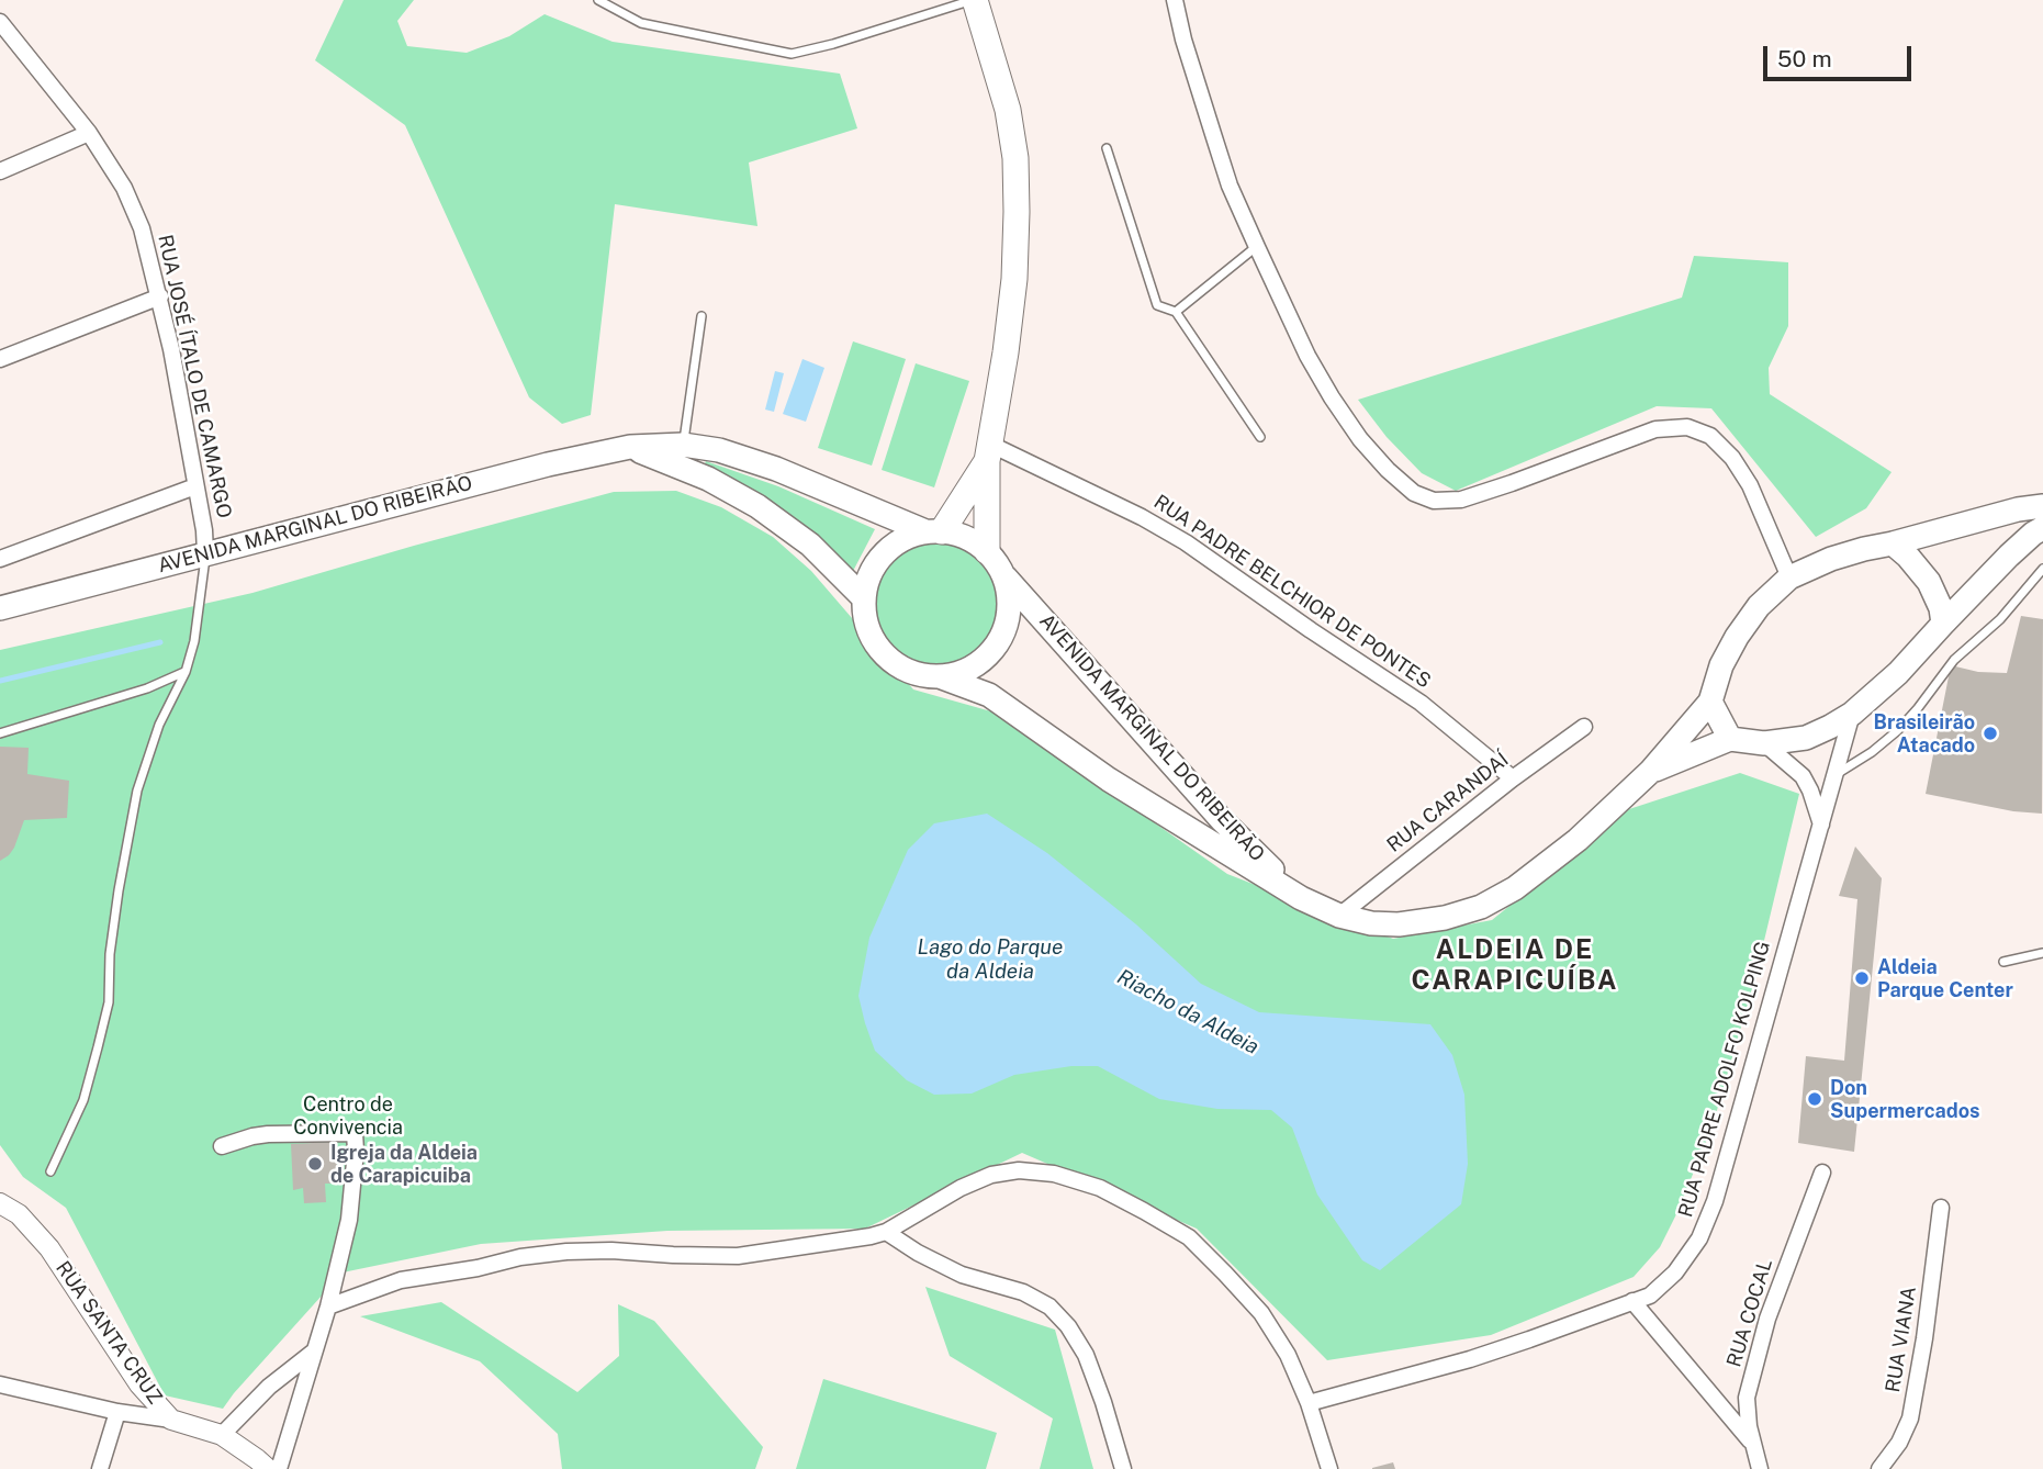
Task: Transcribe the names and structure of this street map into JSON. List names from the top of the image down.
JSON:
{
  "streets": {
    "main road": ["AVENIDA MARGINAL DO RIBEIRÃO"],
    "street": [
      "RUA JOSÉ ÍTALO DE CAMARGO",
      "RUA PADRE BELCHIOR DE PONTES",
      "RUA CARANDAÍ",
      "RUA PADRE ADOLFO KOLPING",
      "RUA COCAL",
      "RUA SANTA CRUZ",
      "RUA VIANA"
    ]
  },
  "crossings": [
    ["RUA JOSÉ ÍTALO DE CAMARGO", "AVENIDA MARGINAL DO RIBEIRÃO"],
    ["AVENIDA MARGINAL DO RIBEIRÃO", "RUA CARANDAÍ"],
    ["RUA PADRE BELCHIOR DE PONTES", "RUA CARANDAÍ"]
  ],
  "districts": ["ALDEIA DE CARAPICUÍBA"],
  "water": ["Lago do Parque da Aldeia", "Riacho da Aldeia"],
  "parks": ["Centro de Convivencia"],
  "places": [
    "Brasileirão Atacado",
    "Aldeia Parque Center",
    "Don Supermercados",
    "Igreja da Aldeia de Carapicuiba"
  ],
  "scale_bar": "50 m"
}
